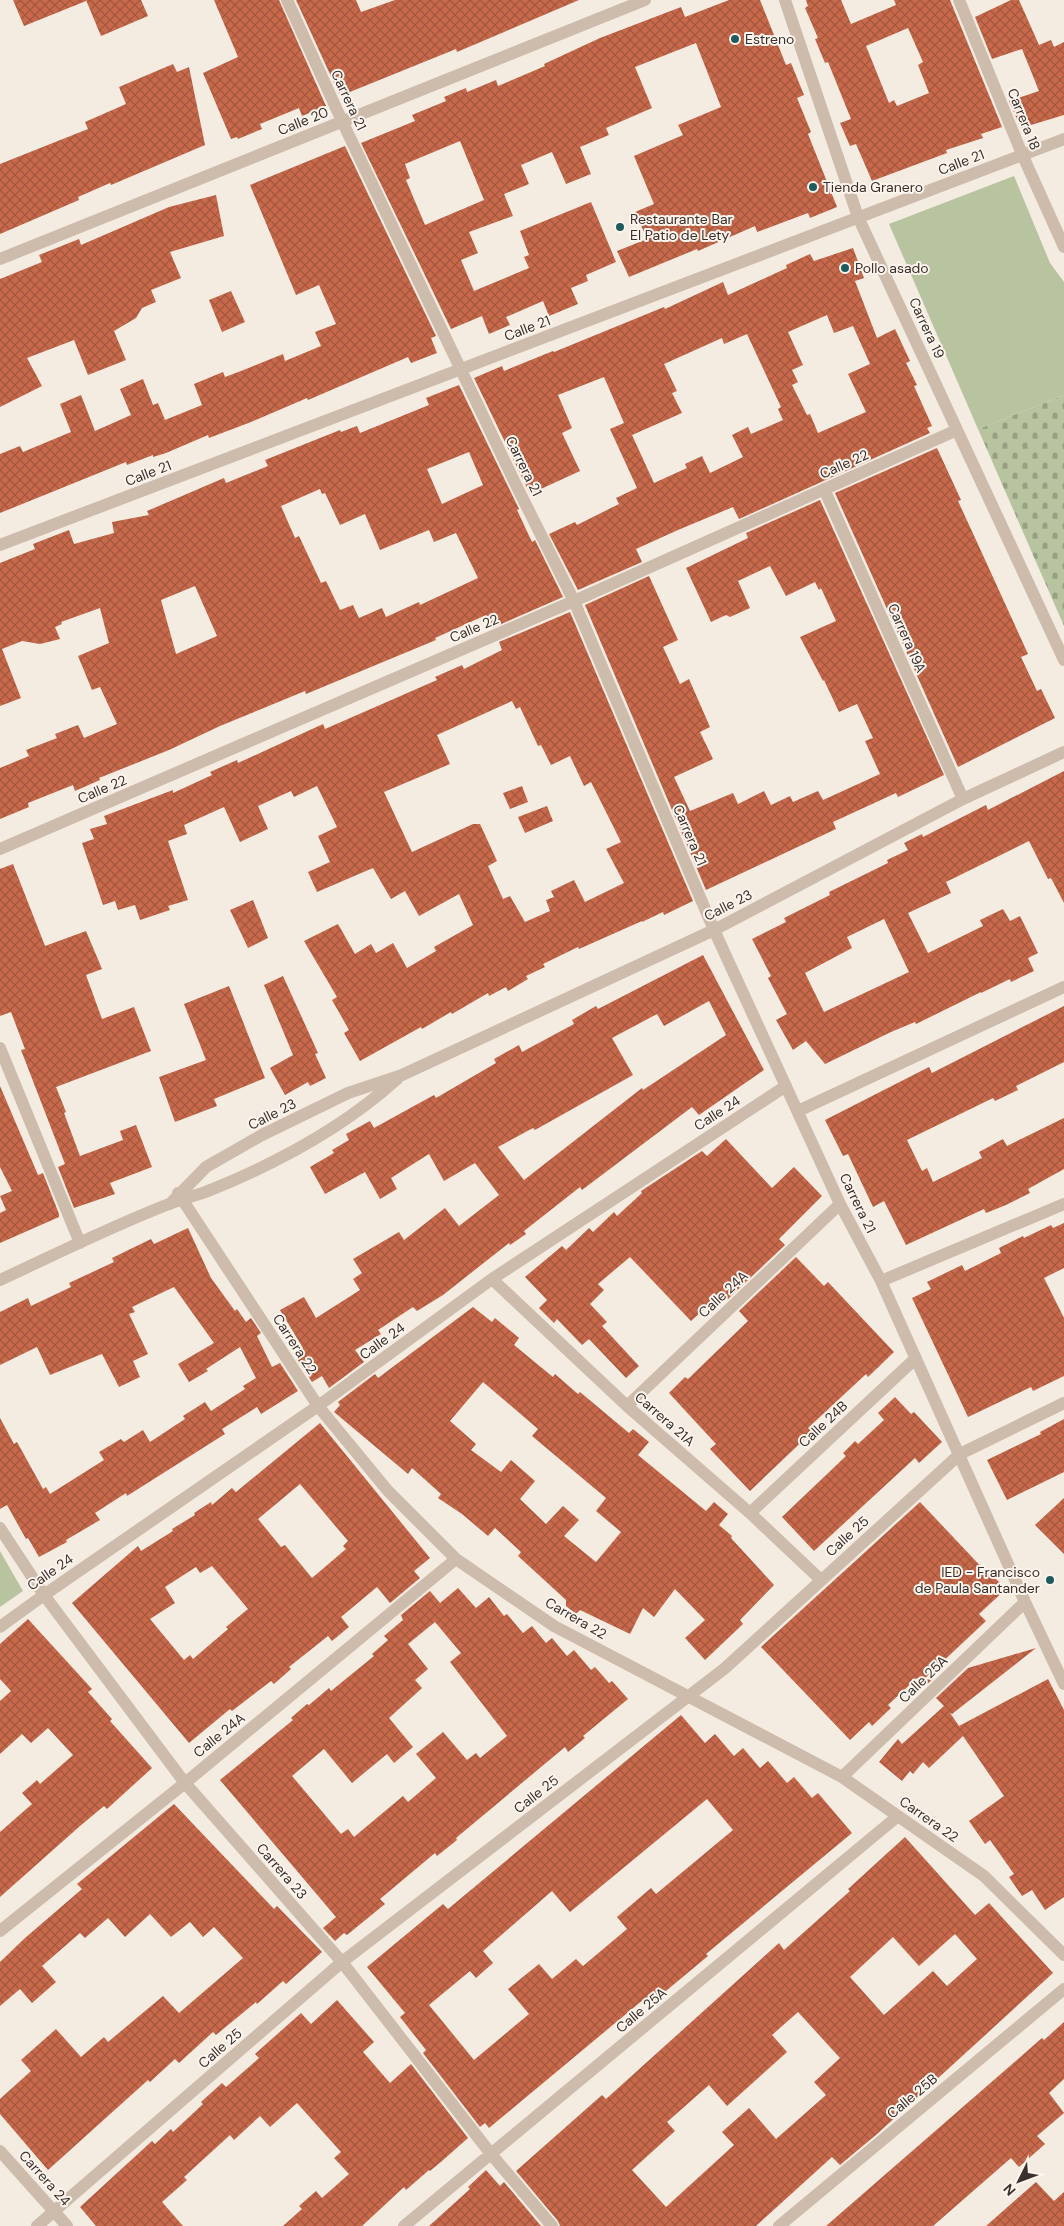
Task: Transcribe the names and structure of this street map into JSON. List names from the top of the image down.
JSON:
{
  "streets": {
    "street": [
      "Carrera 21",
      "Carrera 18",
      "Calle 20",
      "Calle 21",
      "Carrera 19",
      "Calle 22",
      "Carrera 19A",
      "Calle 23",
      "Calle 24",
      "Calle 24A",
      "Carrera 22",
      "Carrera 21A",
      "Calle 24B",
      "Calle 25",
      "Calle 25A",
      "Carrera 23",
      "Calle 25B",
      "Carrera 24"
    ]
  },
  "crossings": [
    ["Carrera 21", "Calle 20"],
    ["Carrera 21", "Calle 21"],
    ["Carrera 21", "Calle 22"],
    ["Carrera 21", "Calle 23"],
    ["Carrera 21", "Calle 24"],
    ["Carrera 21", "Calle 24A"],
    ["Carrera 21", "Calle 24B"],
    ["Carrera 21", "Calle 25"],
    ["Carrera 21", "Calle 25A"],
    ["Carrera 18", "Calle 21"],
    ["Calle 21", "Carrera 19"],
    ["Carrera 19", "Calle 22"],
    ["Calle 22", "Carrera 19A"],
    ["Carrera 19A", "Calle 23"],
    ["Calle 23", "Carrera 22"],
    ["Calle 24", "Carrera 22"],
    ["Calle 24", "Carrera 21A"],
    ["Calle 24", "Carrera 23"],
    ["Calle 24A", "Carrera 22"],
    ["Calle 24A", "Carrera 21A"],
    ["Calle 24A", "Carrera 23"],
    ["Carrera 22", "Calle 25"],
    ["Carrera 22", "Calle 25A"],
    ["Carrera 21A", "Calle 24B"],
    ["Carrera 21A", "Calle 25"],
    ["Calle 25", "Carrera 23"],
    ["Calle 25", "Carrera 24"],
    ["Calle 25A", "Carrera 23"]
  ],
  "places": [
    "Estreno",
    "Tienda Granero",
    "Restaurante Bar El Patio de Lety",
    "Pollo asado",
    "IED - Francisco de Paula Santander"
  ],
  "north": "bottom left"
}
